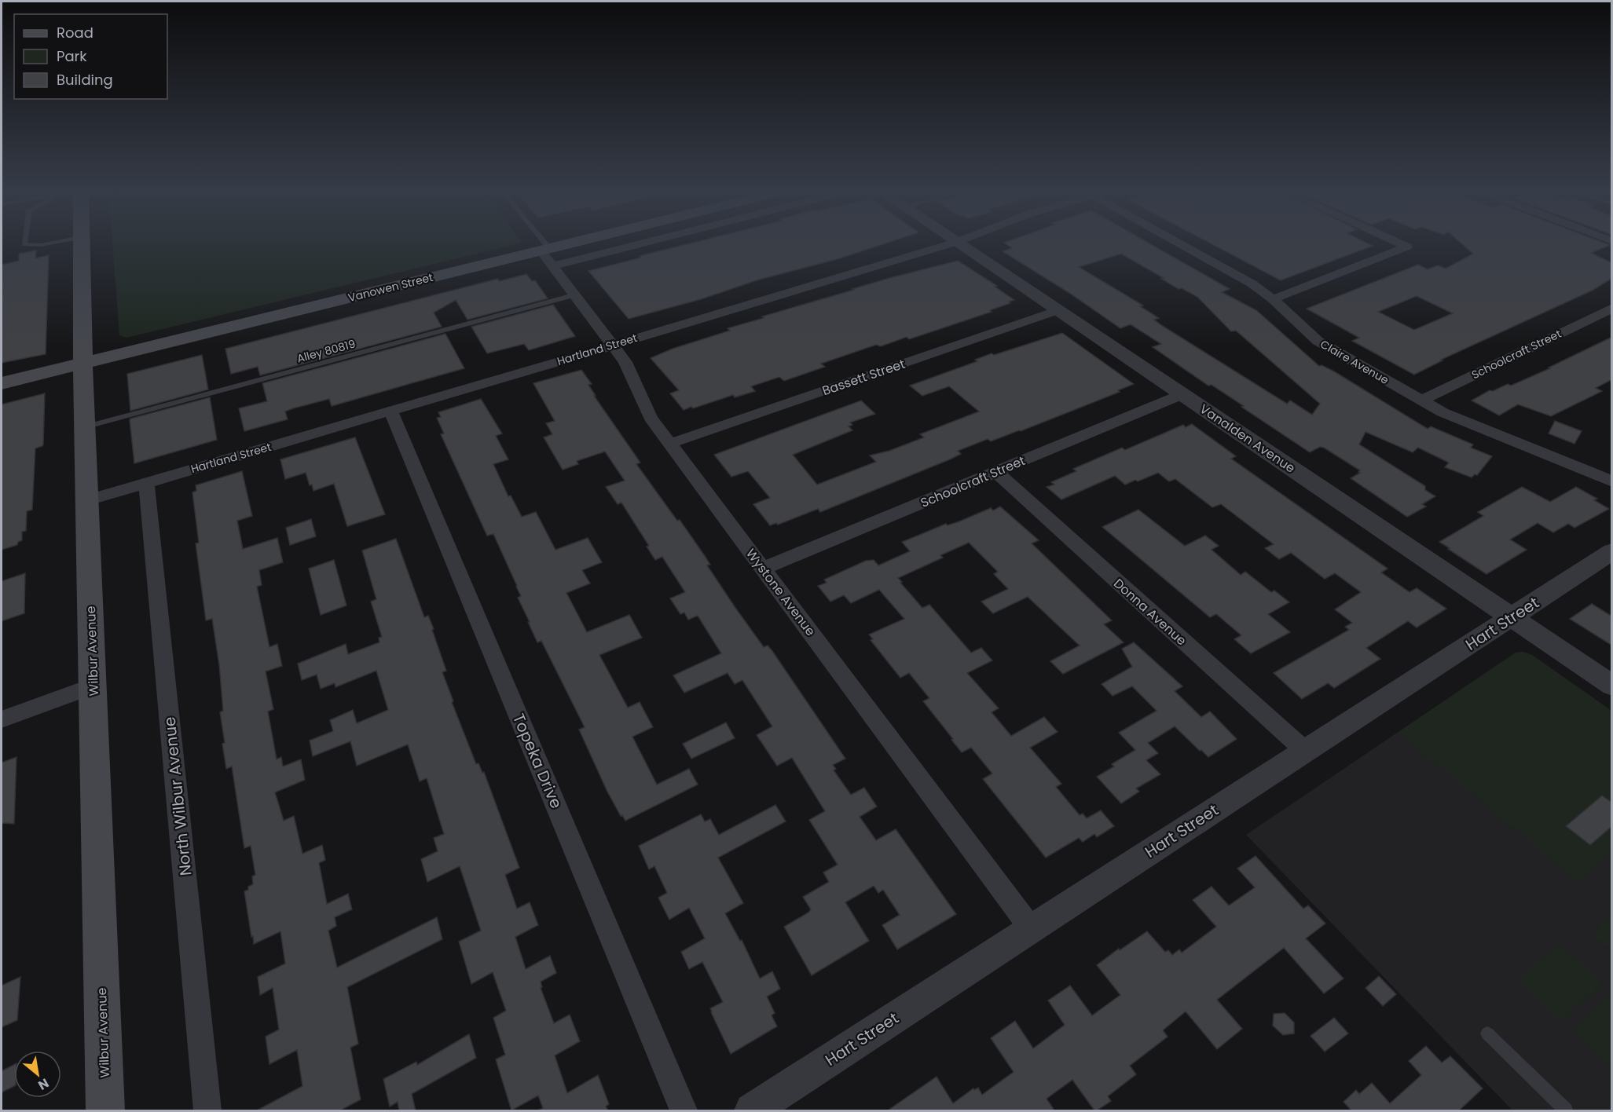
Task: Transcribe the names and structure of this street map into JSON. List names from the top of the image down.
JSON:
{
  "streets": {
    "main road": ["Vanowen Street", "Wilbur Avenue"],
    "street": [
      "Hartland Street",
      "Schoolcraft Street",
      "Claire Avenue",
      "Bassett Street",
      "Vanalden Avenue",
      "Wystone Avenue",
      "Donna Avenue",
      "Hart Street",
      "Topeka Drive",
      "North Wilbur Avenue"
    ],
    "lane": ["Alley 80819"]
  },
  "crossings": [
    ["Vanowen Street", "Wystone Avenue"],
    ["Vanowen Street", "Wilbur Avenue"],
    ["Hartland Street", "Wystone Avenue"],
    ["Hartland Street", "Wilbur Avenue"],
    ["Hartland Street", "Topeka Drive"],
    ["Hartland Street", "North Wilbur Avenue"],
    ["Alley 80819", "Wystone Avenue"],
    ["Alley 80819", "Wilbur Avenue"],
    ["Schoolcraft Street", "Claire Avenue"],
    ["Schoolcraft Street", "Vanalden Avenue"],
    ["Schoolcraft Street", "Wystone Avenue"],
    ["Schoolcraft Street", "Donna Avenue"],
    ["Bassett Street", "Vanalden Avenue"],
    ["Bassett Street", "Wystone Avenue"],
    ["Vanalden Avenue", "Hart Street"],
    ["Wystone Avenue", "Hart Street"],
    ["Donna Avenue", "Hart Street"]
  ],
  "legend": ["Road", "Park", "Building"],
  "north": "bottom right"
}
